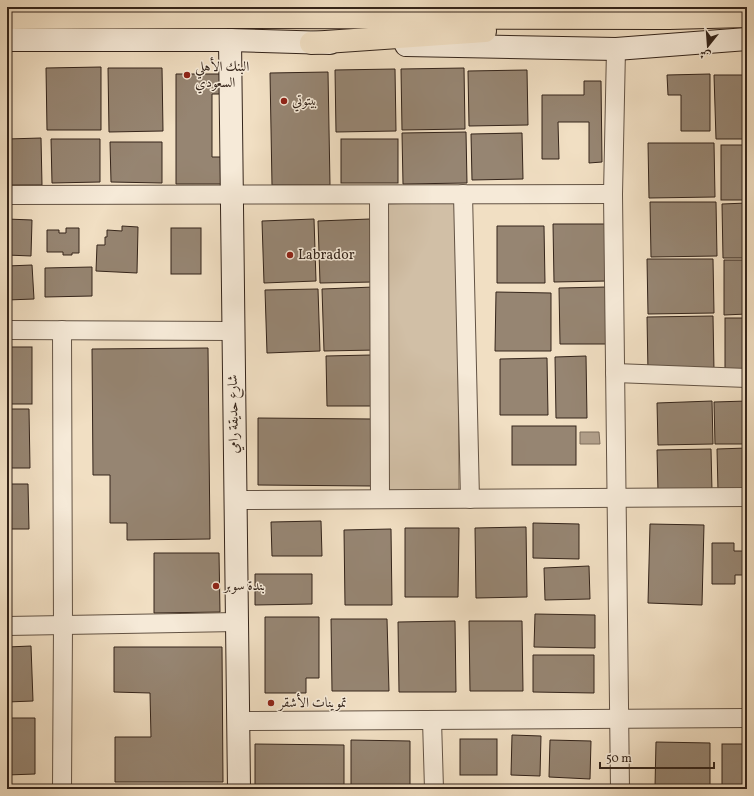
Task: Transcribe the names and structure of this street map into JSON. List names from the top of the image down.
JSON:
{
  "streets": {
    "street": ["شارع حديقة رامي"]
  },
  "places": [
    "البنك الأهلي السعودي",
    "بيتوتي",
    "Labrador",
    "بندة سوبر",
    "تموينات الأشقر"
  ],
  "scale_bar": "50 m",
  "north": "bottom"
}
